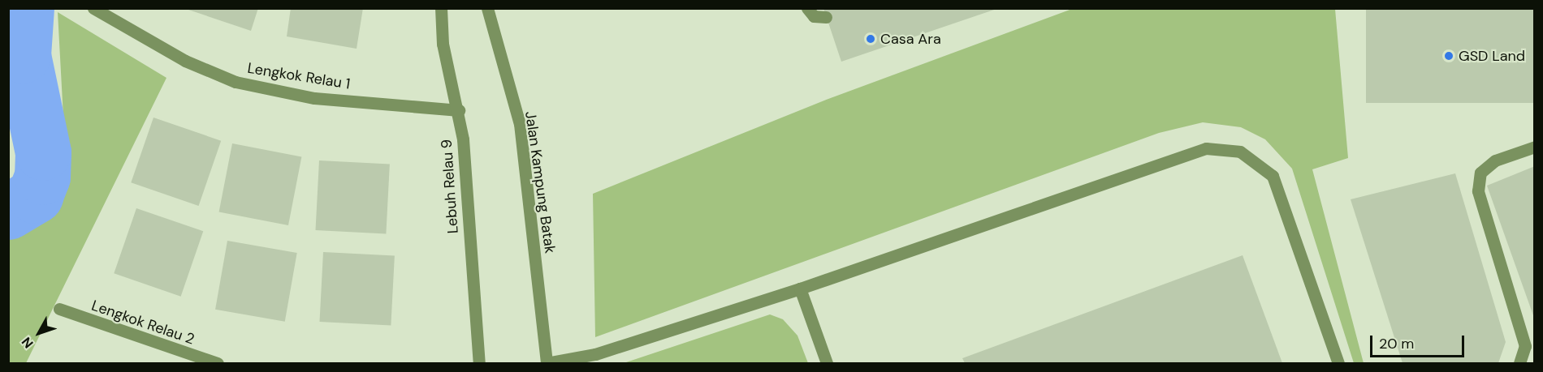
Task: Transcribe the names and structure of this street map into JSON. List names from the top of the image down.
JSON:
{
  "streets": {
    "street": [
      "Lengkok Relau 1",
      "Jalan Kampung Batak",
      "Lebuh Relau 9",
      "Lengkok Relau 2"
    ]
  },
  "crossings": [
    ["Lengkok Relau 1", "Lebuh Relau 9"]
  ],
  "places": ["Casa Ara", "GSD Land"],
  "scale_bar": "20 m",
  "north": "bottom left"
}
